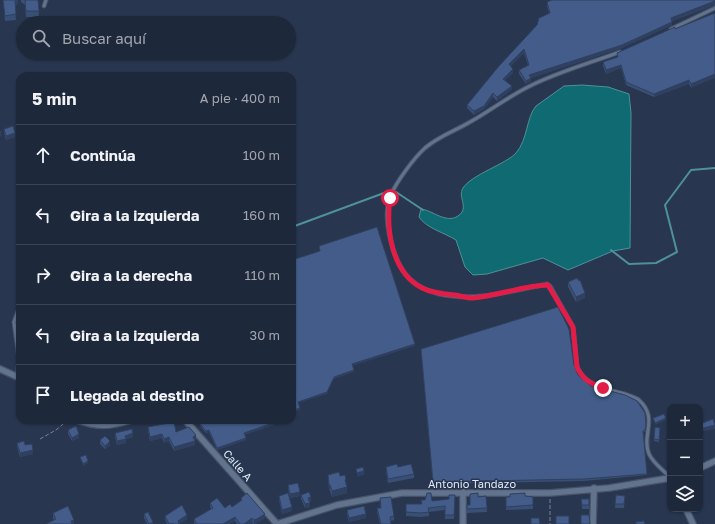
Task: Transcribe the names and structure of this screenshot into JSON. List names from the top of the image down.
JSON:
{
  "streets": {
    "street": ["Calle A", "Antonio Tandazo"]
  },
  "crossings": [
    ["Calle A", "Antonio Tandazo"]
  ],
  "page": {
    "search": "Buscar aquí",
    "heading": ["5 min", "A pie · 400 m"],
    "list": [
      ["Continúa", "100 m"],
      ["Gira a la izquierda", "160 m"],
      ["Gira a la derecha", "110 m"],
      ["Gira a la izquierda", "30 m"],
      "Llegada al destino"
    ],
    "map_buttons": ["+", "−"]
  }
}
